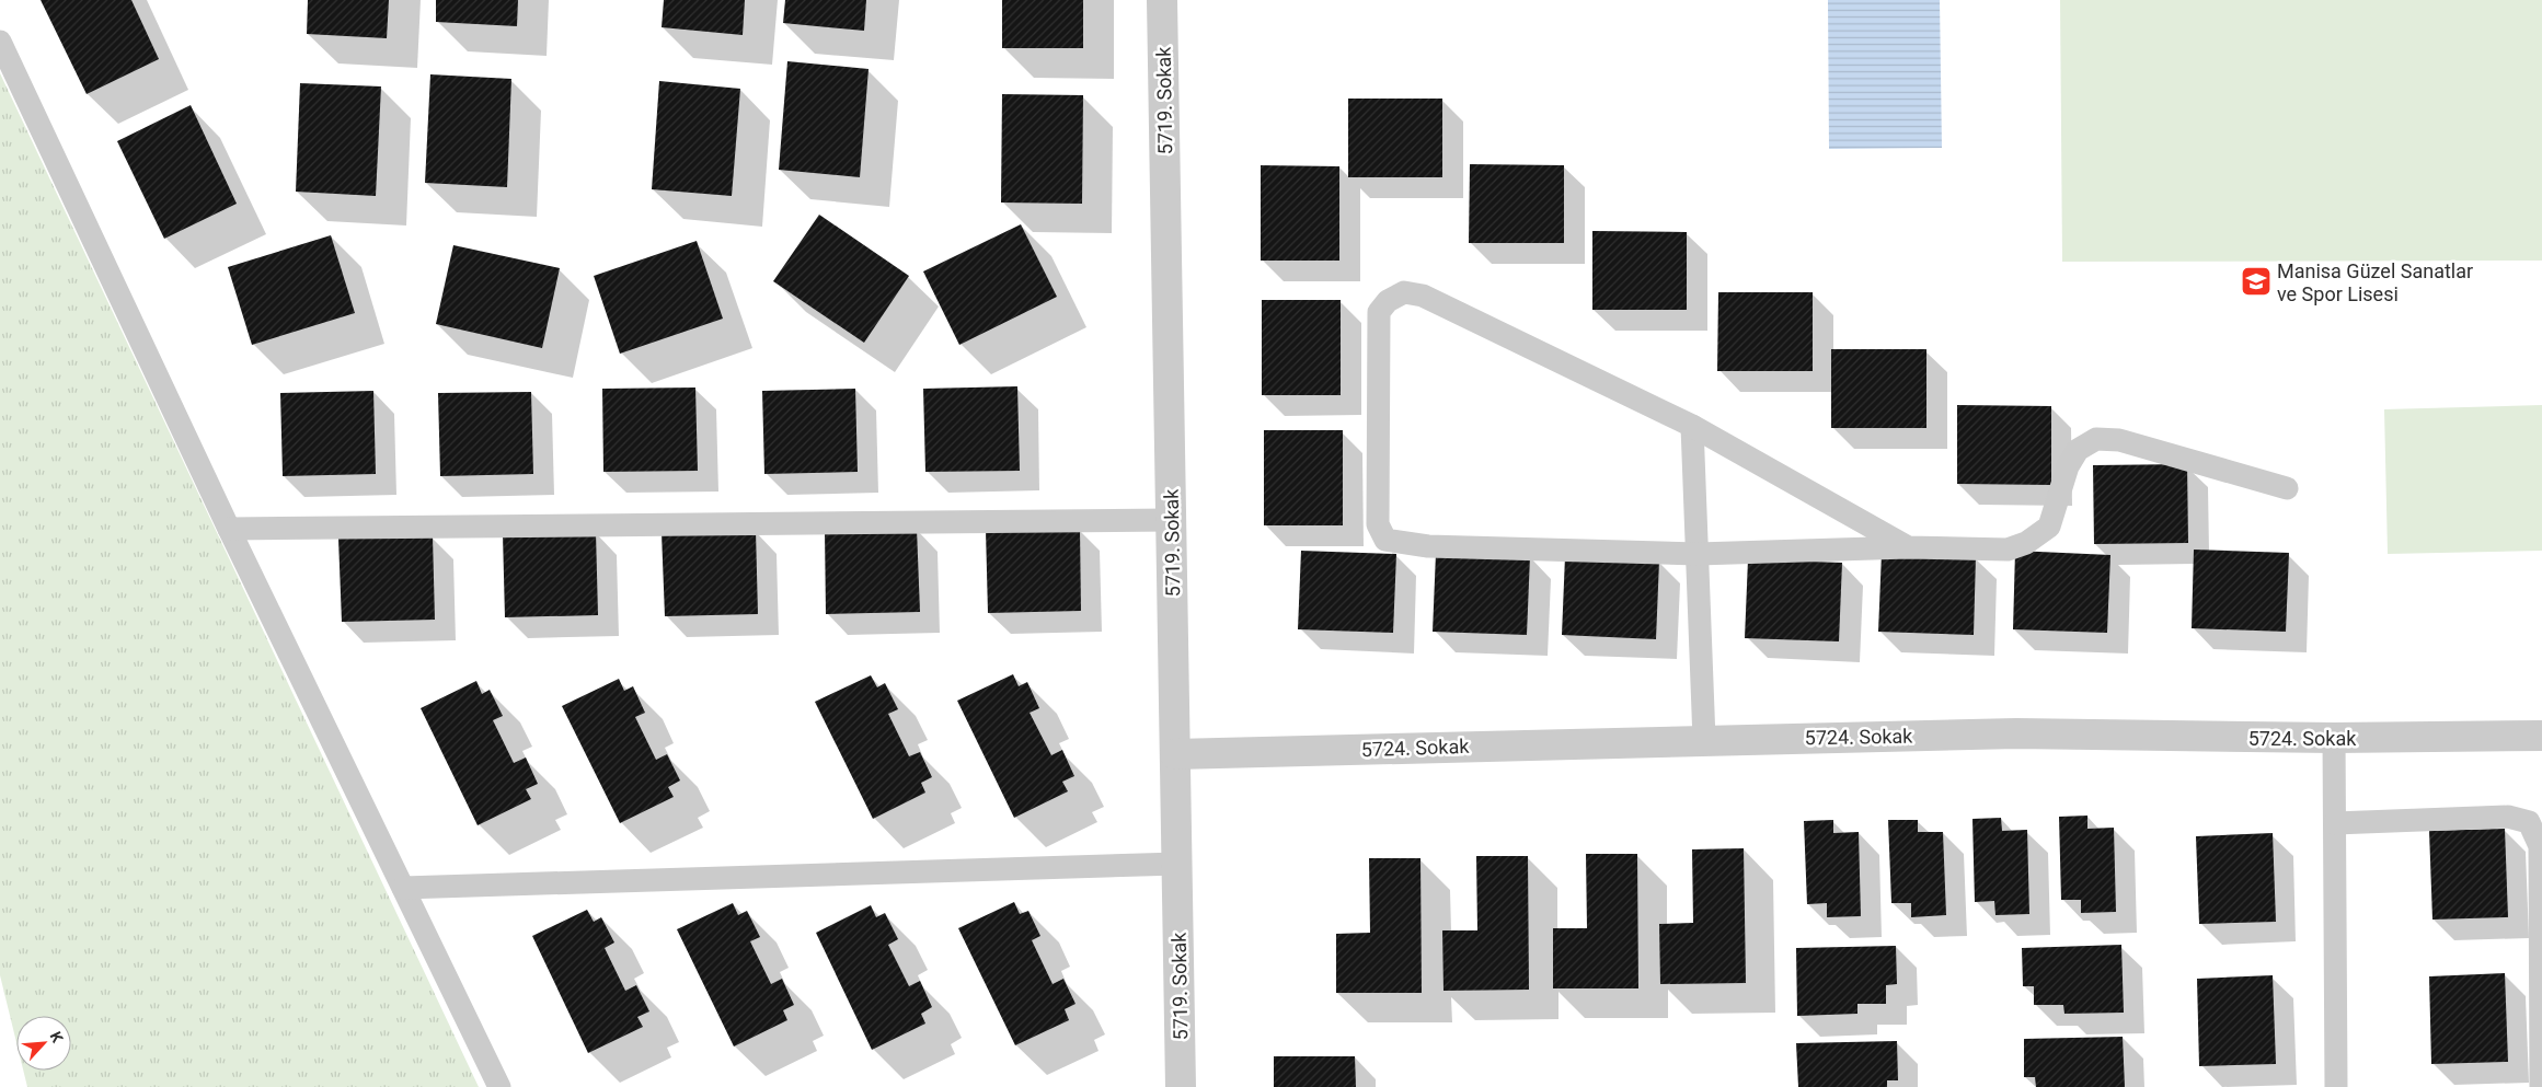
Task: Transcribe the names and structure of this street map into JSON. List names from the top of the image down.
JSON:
{
  "streets": {
    "street": ["5719. Sokak", "5724. Sokak"]
  },
  "crossings": [
    ["5719. Sokak", "5724. Sokak"]
  ],
  "places": {
    "school or university": ["Manisa Güzel Sanatlar ve Spor Lisesi"]
  },
  "north": "top right"
}
